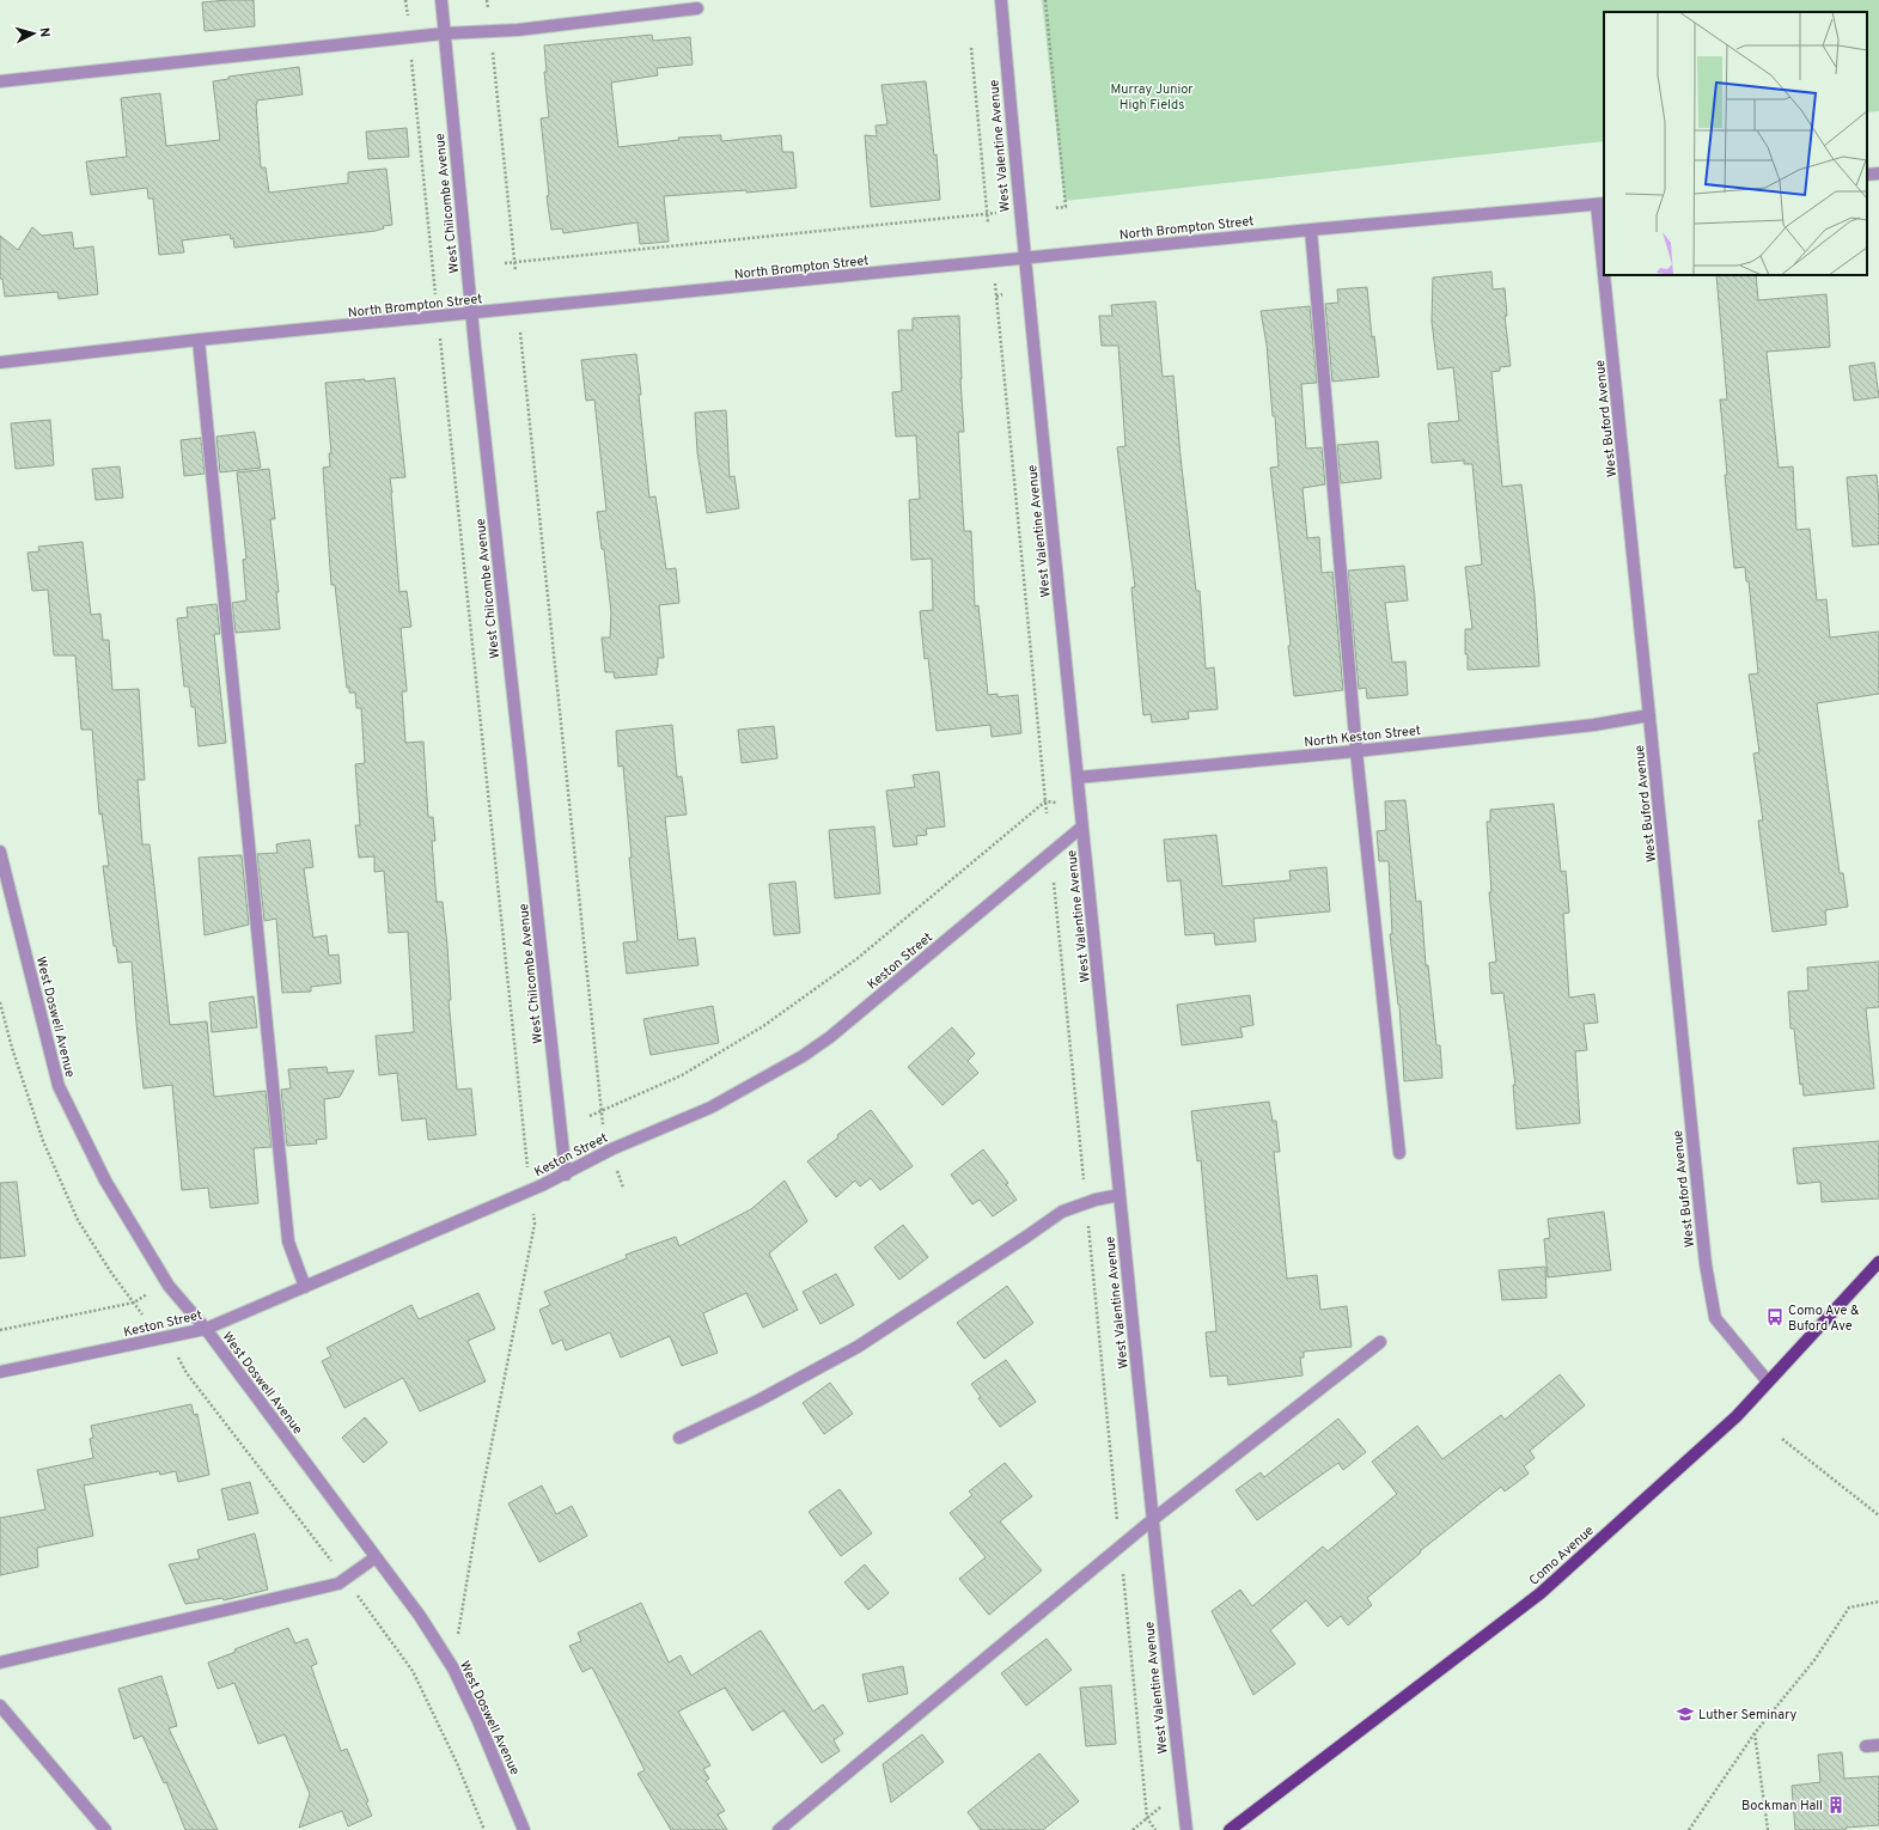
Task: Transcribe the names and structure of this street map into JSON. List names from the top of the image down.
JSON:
{
  "streets": {
    "main road": ["Como Avenue"],
    "street": [
      "West Valentine Avenue",
      "West Chilcombe Avenue",
      "North Brompton Street",
      "West Buford Avenue",
      "North Keston Street",
      "Keston Street",
      "West Doswell Avenue"
    ]
  },
  "crossings": [
    ["West Valentine Avenue", "North Brompton Street"],
    ["West Valentine Avenue", "North Keston Street"],
    ["West Valentine Avenue", "Keston Street"],
    ["West Chilcombe Avenue", "North Brompton Street"],
    ["West Chilcombe Avenue", "Keston Street"],
    ["North Brompton Street", "West Buford Avenue"],
    ["West Buford Avenue", "North Keston Street"],
    ["West Buford Avenue", "Como Avenue"],
    ["Keston Street", "West Doswell Avenue"]
  ],
  "parks": ["Murray Junior High Fields"],
  "places": {
    "bus stop": ["Como Ave & Buford Ave"],
    "school or university": ["Luther Seminary"],
    "building": ["Bockman Hall"]
  },
  "north": "right"
}
